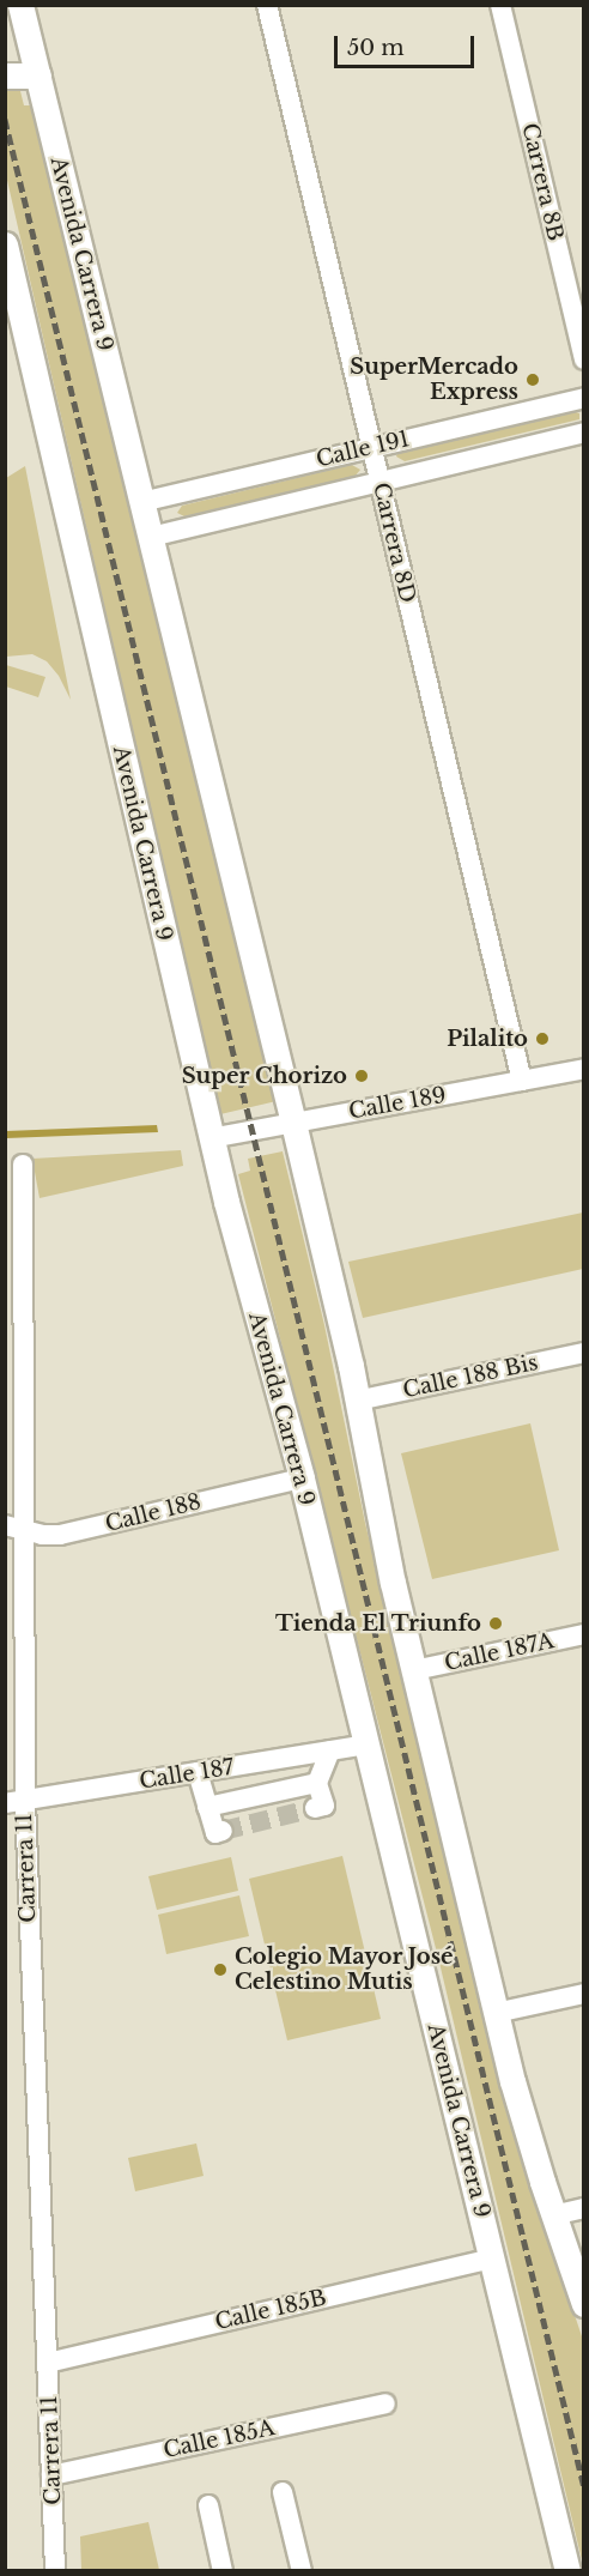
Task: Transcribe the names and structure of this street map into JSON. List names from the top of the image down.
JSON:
{
  "streets": {
    "main road": ["Avenida Carrera 9"],
    "street": [
      "Carrera 8B",
      "Calle 191",
      "Carrera 8D",
      "Calle 189",
      "Calle 188 Bis",
      "Calle 188",
      "Calle 187A",
      "Calle 187",
      "Carrera 11",
      "Calle 185B",
      "Calle 185A"
    ]
  },
  "crossings": [
    ["Avenida Carrera 9", "Calle 191"],
    ["Avenida Carrera 9", "Calle 189"],
    ["Avenida Carrera 9", "Calle 188 Bis"],
    ["Avenida Carrera 9", "Calle 188"],
    ["Avenida Carrera 9", "Calle 187A"],
    ["Avenida Carrera 9", "Calle 187"],
    ["Avenida Carrera 9", "Calle 185B"],
    ["Calle 191", "Carrera 8D"],
    ["Carrera 8D", "Calle 189"],
    ["Calle 188", "Carrera 11"],
    ["Calle 187", "Carrera 11"],
    ["Carrera 11", "Calle 185B"],
    ["Carrera 11", "Calle 185A"]
  ],
  "places": [
    "SuperMercado Express",
    "Pilalito",
    "Super Chorizo",
    "Tienda El Triunfo",
    "Colegio Mayor José Celestino Mutis"
  ],
  "scale_bar": "50 m"
}
